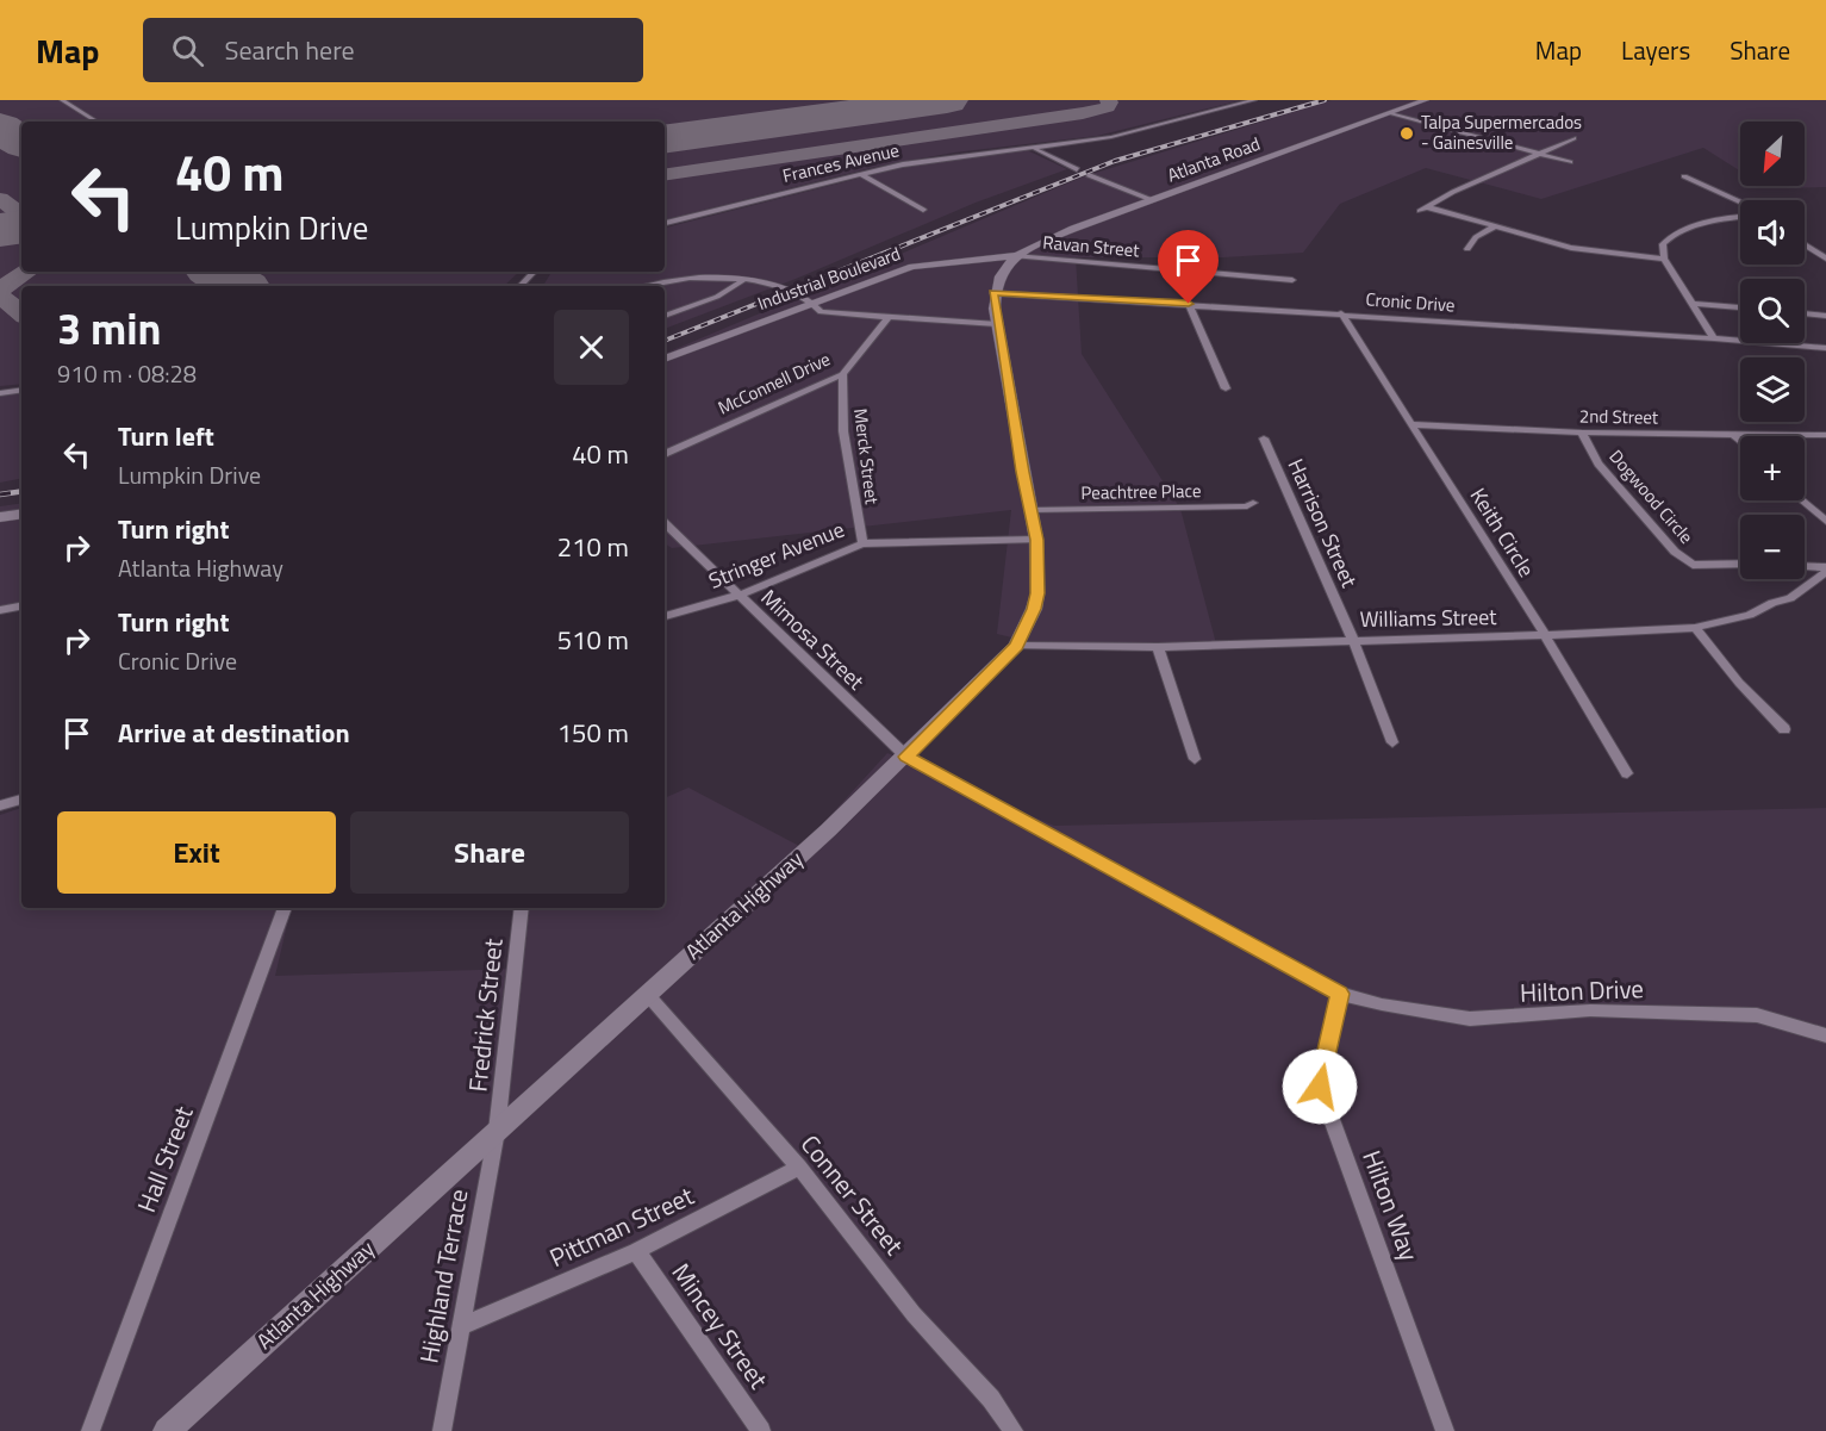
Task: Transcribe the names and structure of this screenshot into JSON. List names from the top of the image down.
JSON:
{
  "streets": {
    "main road": ["Atlanta Road", "Industrial Boulevard", "Atlanta Highway"],
    "street": [
      "Frances Avenue",
      "Ravan Street",
      "Cronic Drive",
      "McConnell Drive",
      "2nd Street",
      "Merck Street",
      "Peachtree Place",
      "Dogwood Circle",
      "Harrison Street",
      "Keith Circle",
      "Stringer Avenue",
      "Williams Street",
      "Mimosa Street",
      "Hilton Drive",
      "Fredrick Street",
      "Hall Street",
      "Conner Street",
      "Hilton Way",
      "Pittman Street",
      "Highland Terrace",
      "Mincey Street"
    ]
  },
  "crossings": [
    ["Atlanta Road", "Ravan Street"],
    ["Atlanta Road", "Industrial Boulevard"],
    ["Ravan Street", "Industrial Boulevard"],
    ["Cronic Drive", "Keith Circle"],
    ["Cronic Drive", "Atlanta Highway"],
    ["McConnell Drive", "Merck Street"],
    ["2nd Street", "Dogwood Circle"],
    ["2nd Street", "Keith Circle"],
    ["Merck Street", "Stringer Avenue"],
    ["Peachtree Place", "Atlanta Highway"],
    ["Harrison Street", "Williams Street"],
    ["Keith Circle", "Williams Street"],
    ["Stringer Avenue", "Mimosa Street"],
    ["Stringer Avenue", "Atlanta Highway"],
    ["Williams Street", "Atlanta Highway"],
    ["Mimosa Street", "Atlanta Highway"],
    ["Mimosa Street", "Hilton Drive"],
    ["Mimosa Street", "Hilton Way"],
    ["Atlanta Highway", "Fredrick Street"],
    ["Atlanta Highway", "Conner Street"],
    ["Atlanta Highway", "Highland Terrace"],
    ["Hilton Drive", "Hilton Way"],
    ["Fredrick Street", "Highland Terrace"],
    ["Conner Street", "Pittman Street"],
    ["Pittman Street", "Highland Terrace"],
    ["Pittman Street", "Mincey Street"]
  ],
  "places": ["Talpa Supermercados - Gainesville"],
  "north": "bottom left",
  "page": {
    "header": "Map",
    "search": "Search here",
    "nav": ["Map", "Layers", "Share"],
    "map_buttons": ["+", "−"],
    "turn": ["40 m", "Lumpkin Drive"],
    "heading": ["3 min", "910 m · 08:28"],
    "list": [
      {
        "name": "Turn left",
        "note": "Lumpkin Drive",
        "value": "40 m"
      },
      {
        "name": "Turn right",
        "note": "Atlanta Highway",
        "value": "210 m"
      },
      {
        "name": "Turn right",
        "note": "Cronic Drive",
        "value": "510 m"
      },
      {
        "name": "Arrive at destination",
        "value": "150 m"
      }
    ],
    "buttons": ["Exit", "Share"]
  }
}
